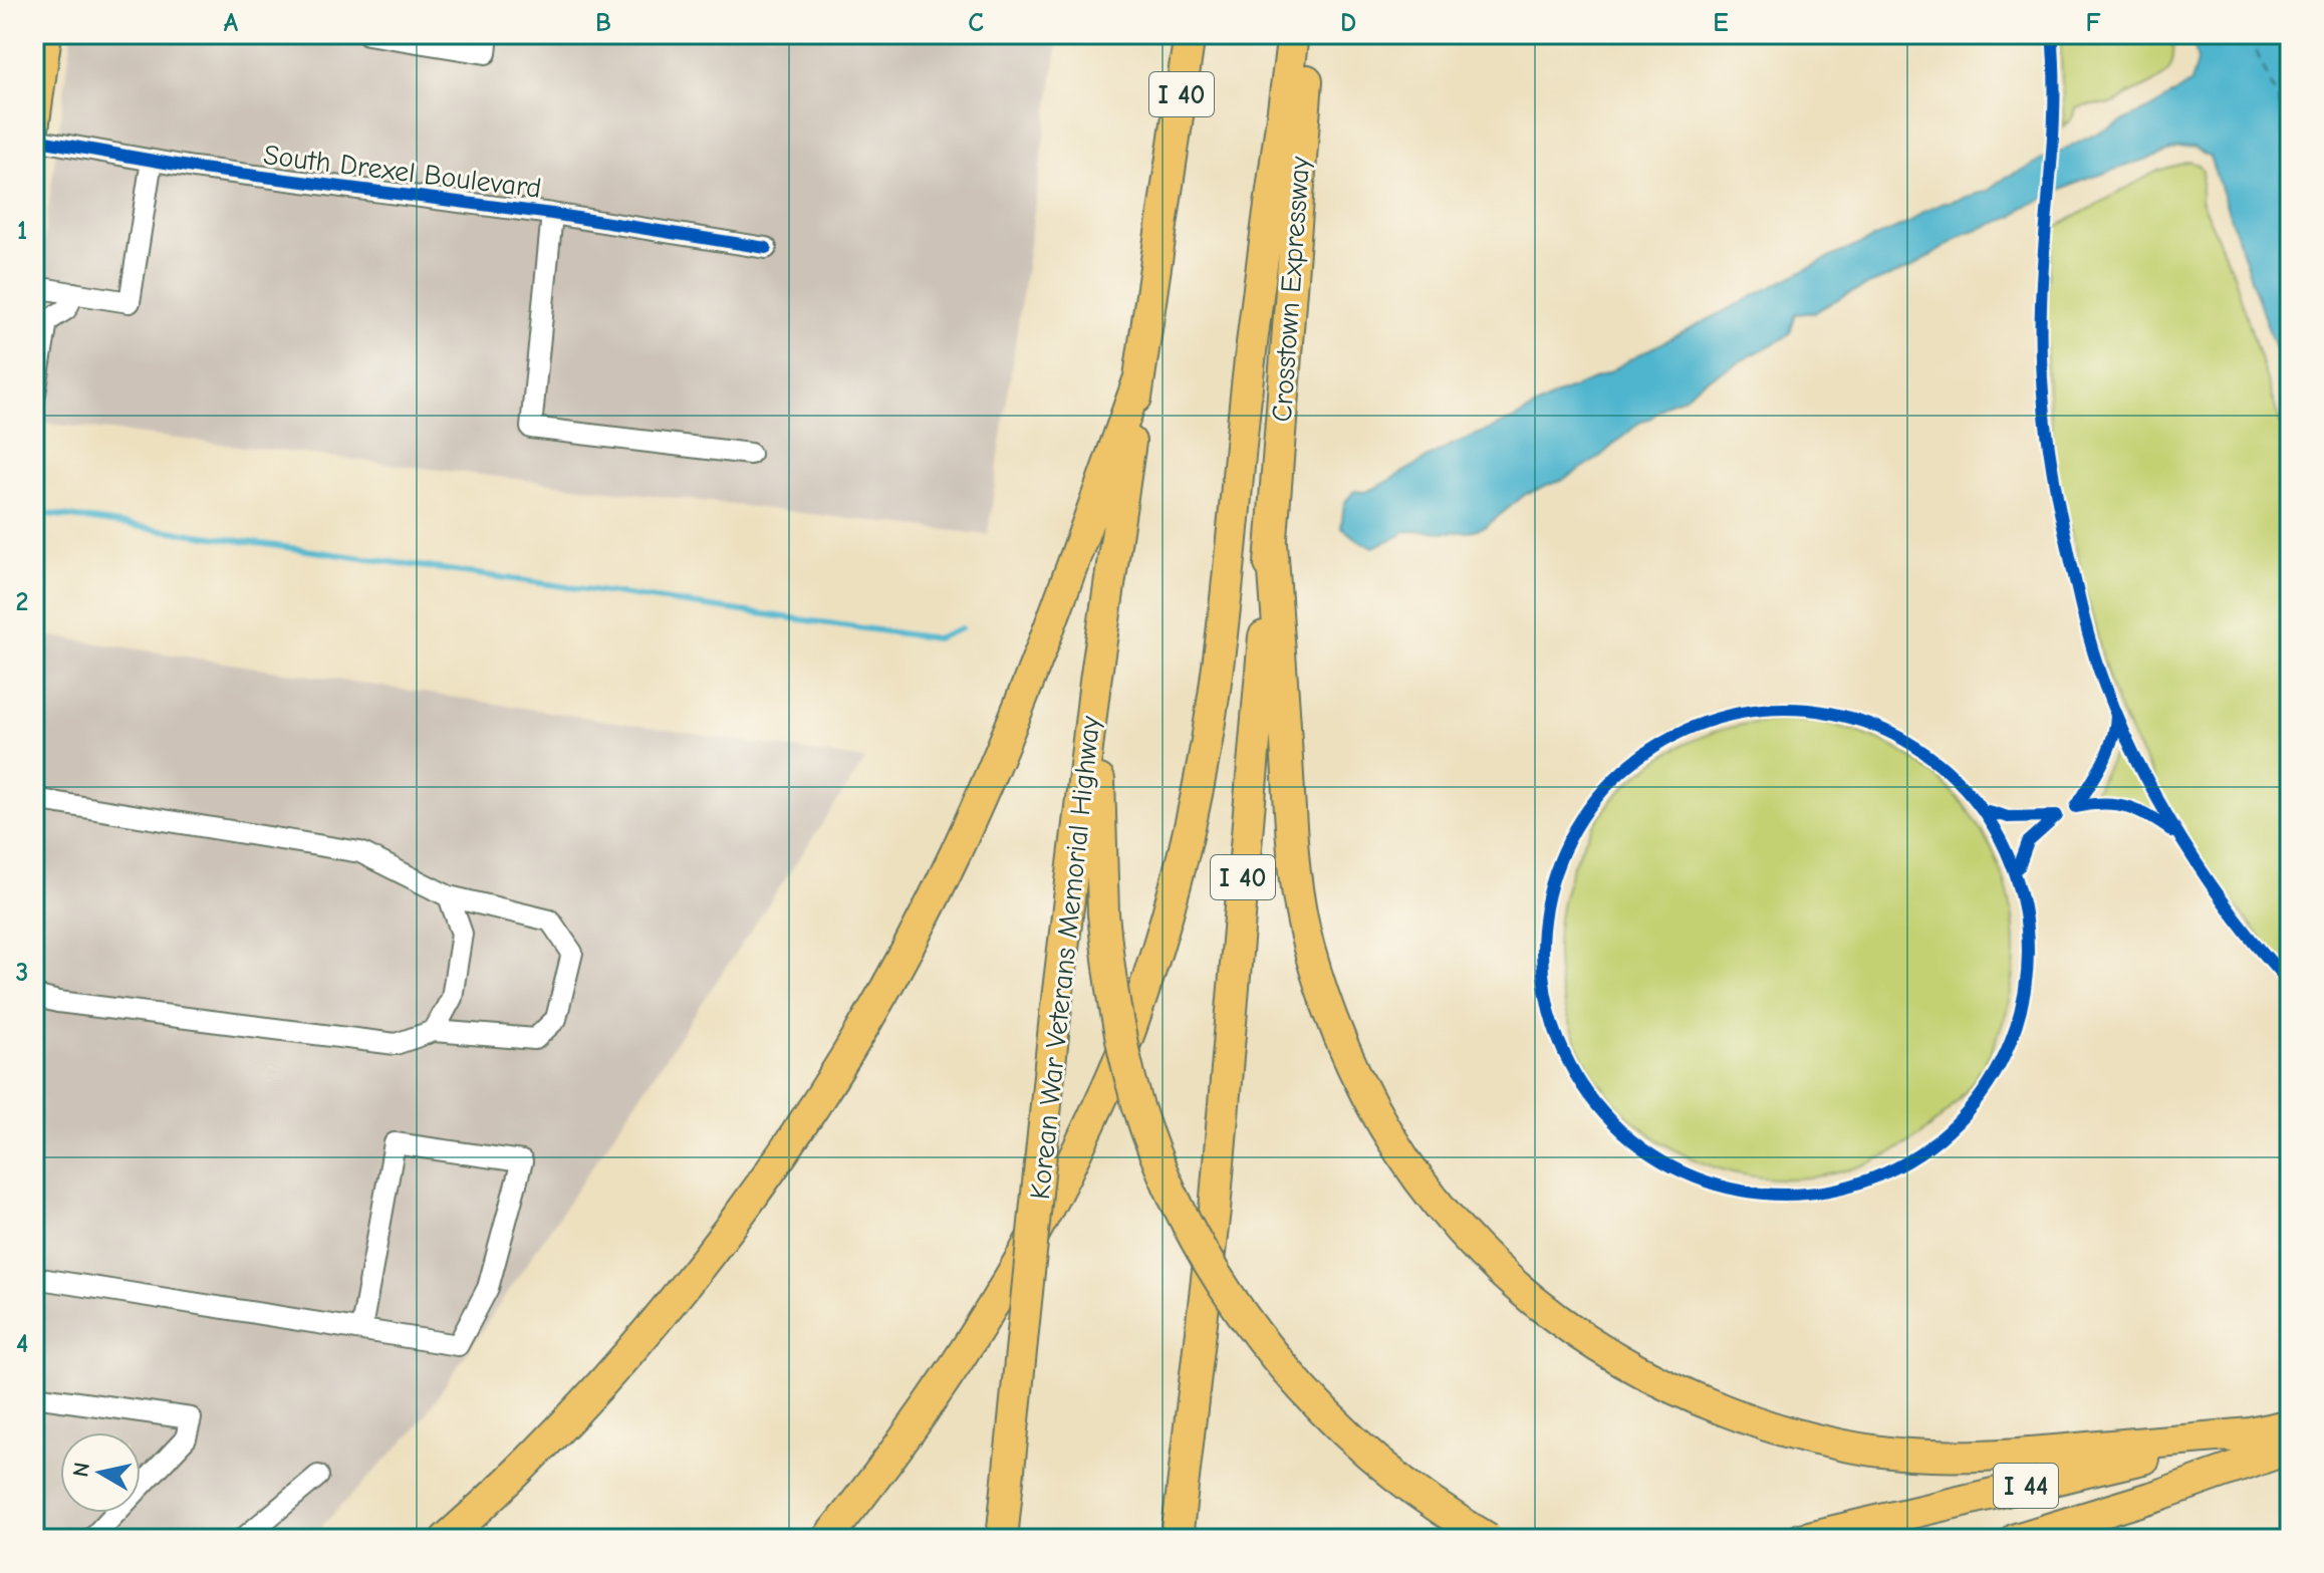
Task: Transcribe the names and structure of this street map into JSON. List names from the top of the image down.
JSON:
{
  "streets": {
    "highway": [
      "I 40",
      "Crosstown Expressway",
      "Korean War Veterans Memorial Highway",
      "I 44"
    ],
    "street": ["South Drexel Boulevard"]
  },
  "crossings": [
    ["I 40", "Crosstown Expressway"],
    ["I 40", "Korean War Veterans Memorial Highway"]
  ],
  "north": "left",
  "grid": {
    "columns": [
      "A",
      "B",
      "C",
      "D",
      "E",
      "F"
    ],
    "rows": [
      "1",
      "2",
      "3",
      "4"
    ]
  }
}
